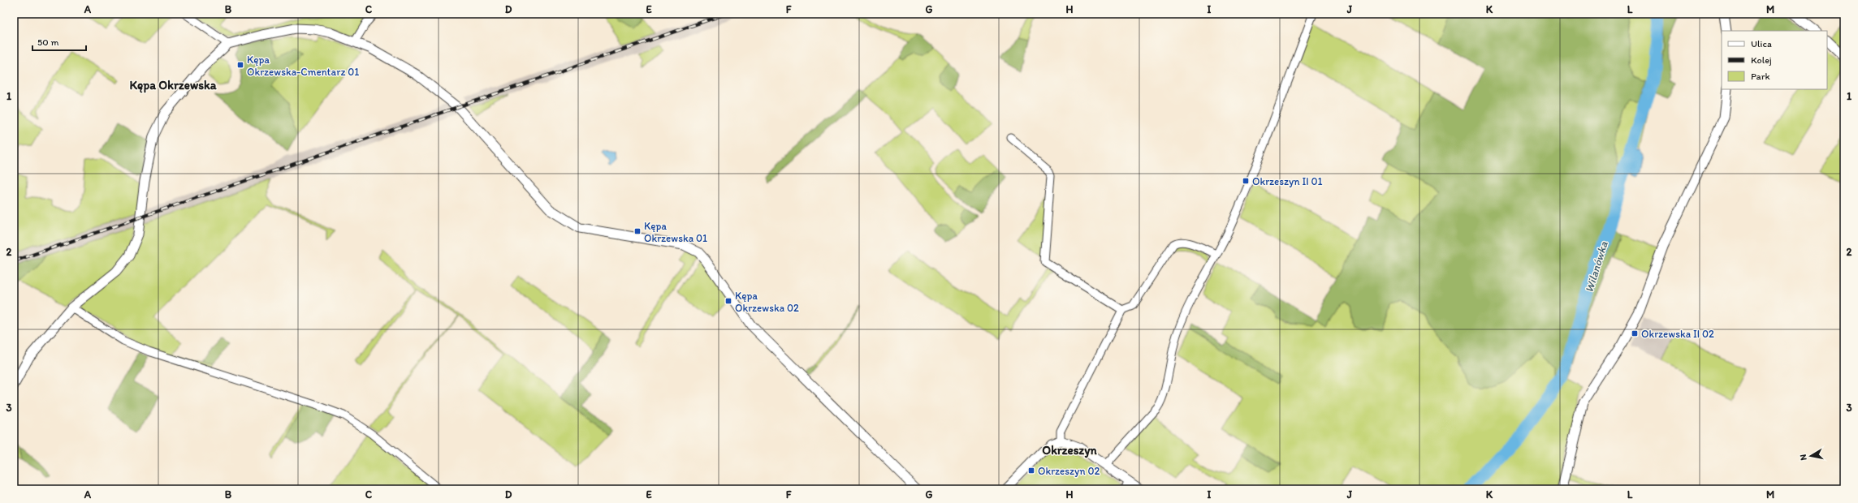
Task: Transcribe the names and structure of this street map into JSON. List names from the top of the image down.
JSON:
{
  "districts": ["Kępa Okrzewska", "Okrzeszyn"],
  "water": ["Wilanówka"],
  "places": {
    "transit": [
      "Kępa Okrzewska-Cmentarz 01",
      "Okrzeszyn II 01",
      "Kępa Okrzewska 01",
      "Kępa Okrzewska 02",
      "Okrzewska II 02",
      "Okrzeszyn 02"
    ]
  },
  "legend": ["Ulica", "Kolej", "Park"],
  "scale_bar": "50 m",
  "north": "left",
  "grid": {
    "columns": [
      "A",
      "B",
      "C",
      "D",
      "E",
      "F",
      "G",
      "H",
      "I",
      "J",
      "K",
      "L",
      "M"
    ],
    "rows": ["1", "2", "3"]
  }
}
